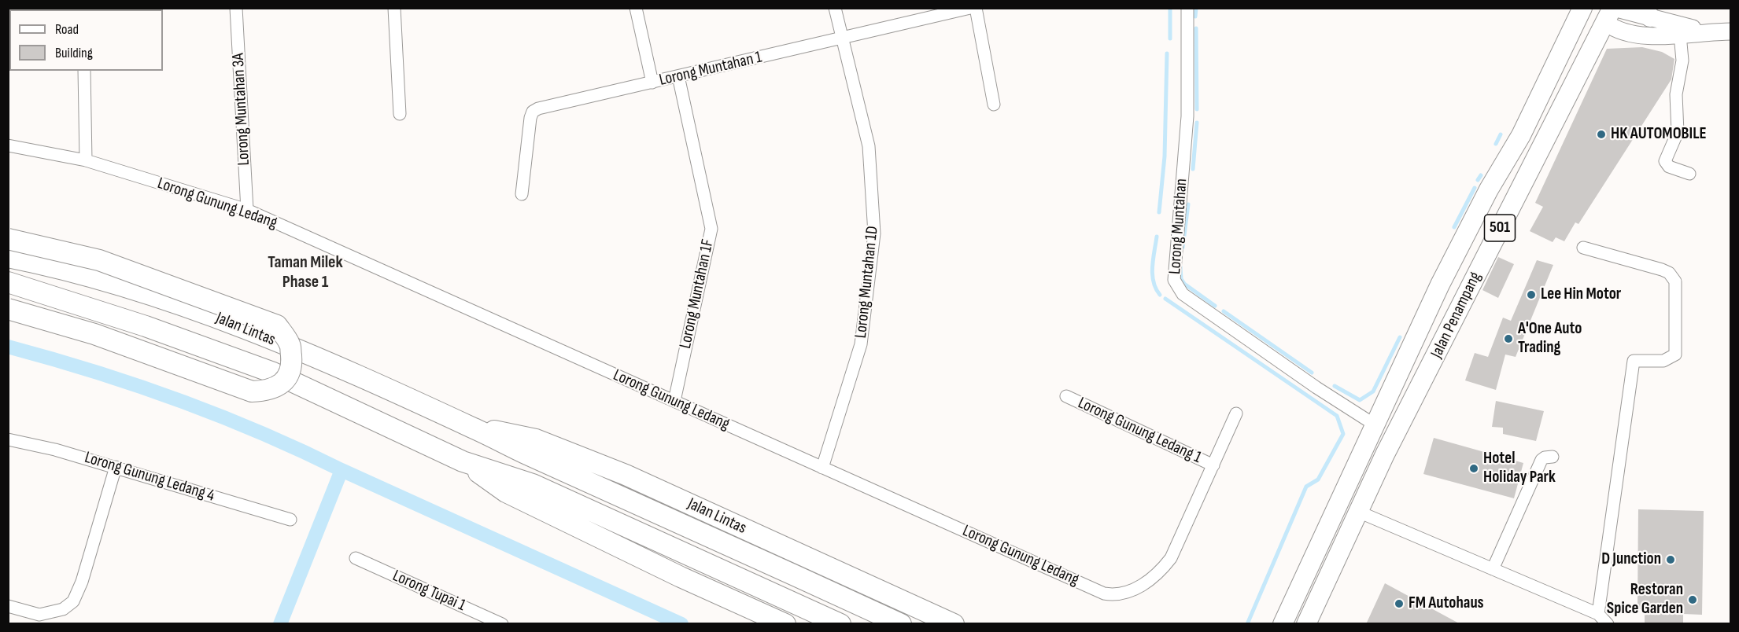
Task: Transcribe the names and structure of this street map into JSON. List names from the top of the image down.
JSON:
{
  "streets": {
    "highway": ["Jalan Lintas"],
    "main road": ["501", "Jalan Penampang"],
    "street": [
      "Lorong Muntahan 1",
      "Lorong Muntahan 3A",
      "Lorong Gunung Ledang",
      "Lorong Muntahan",
      "Lorong Muntahan 1D",
      "Lorong Muntahan 1F",
      "Lorong Gunung Ledang 1",
      "Lorong Gunung Ledang 4",
      "Lorong Tupai 1"
    ]
  },
  "crossings": [
    ["Lorong Muntahan 1", "Lorong Muntahan 1D"],
    ["Lorong Muntahan 1", "Lorong Muntahan 1F"],
    ["Lorong Muntahan 3A", "Lorong Gunung Ledang"],
    ["Lorong Gunung Ledang", "Lorong Muntahan 1D"],
    ["Lorong Gunung Ledang", "Lorong Muntahan 1F"],
    ["Lorong Gunung Ledang", "Lorong Gunung Ledang 1"],
    ["Lorong Muntahan", "Jalan Penampang"]
  ],
  "districts": ["Taman Milek Phase 1"],
  "places": [
    "HK AUTOMOBILE",
    "Lee Hin Motor",
    "A'One Auto Trading",
    "Hotel Holiday Park",
    "D Junction",
    "Restoran Spice Garden",
    "FM Autohaus"
  ],
  "legend": ["Road", "Building"]
}
